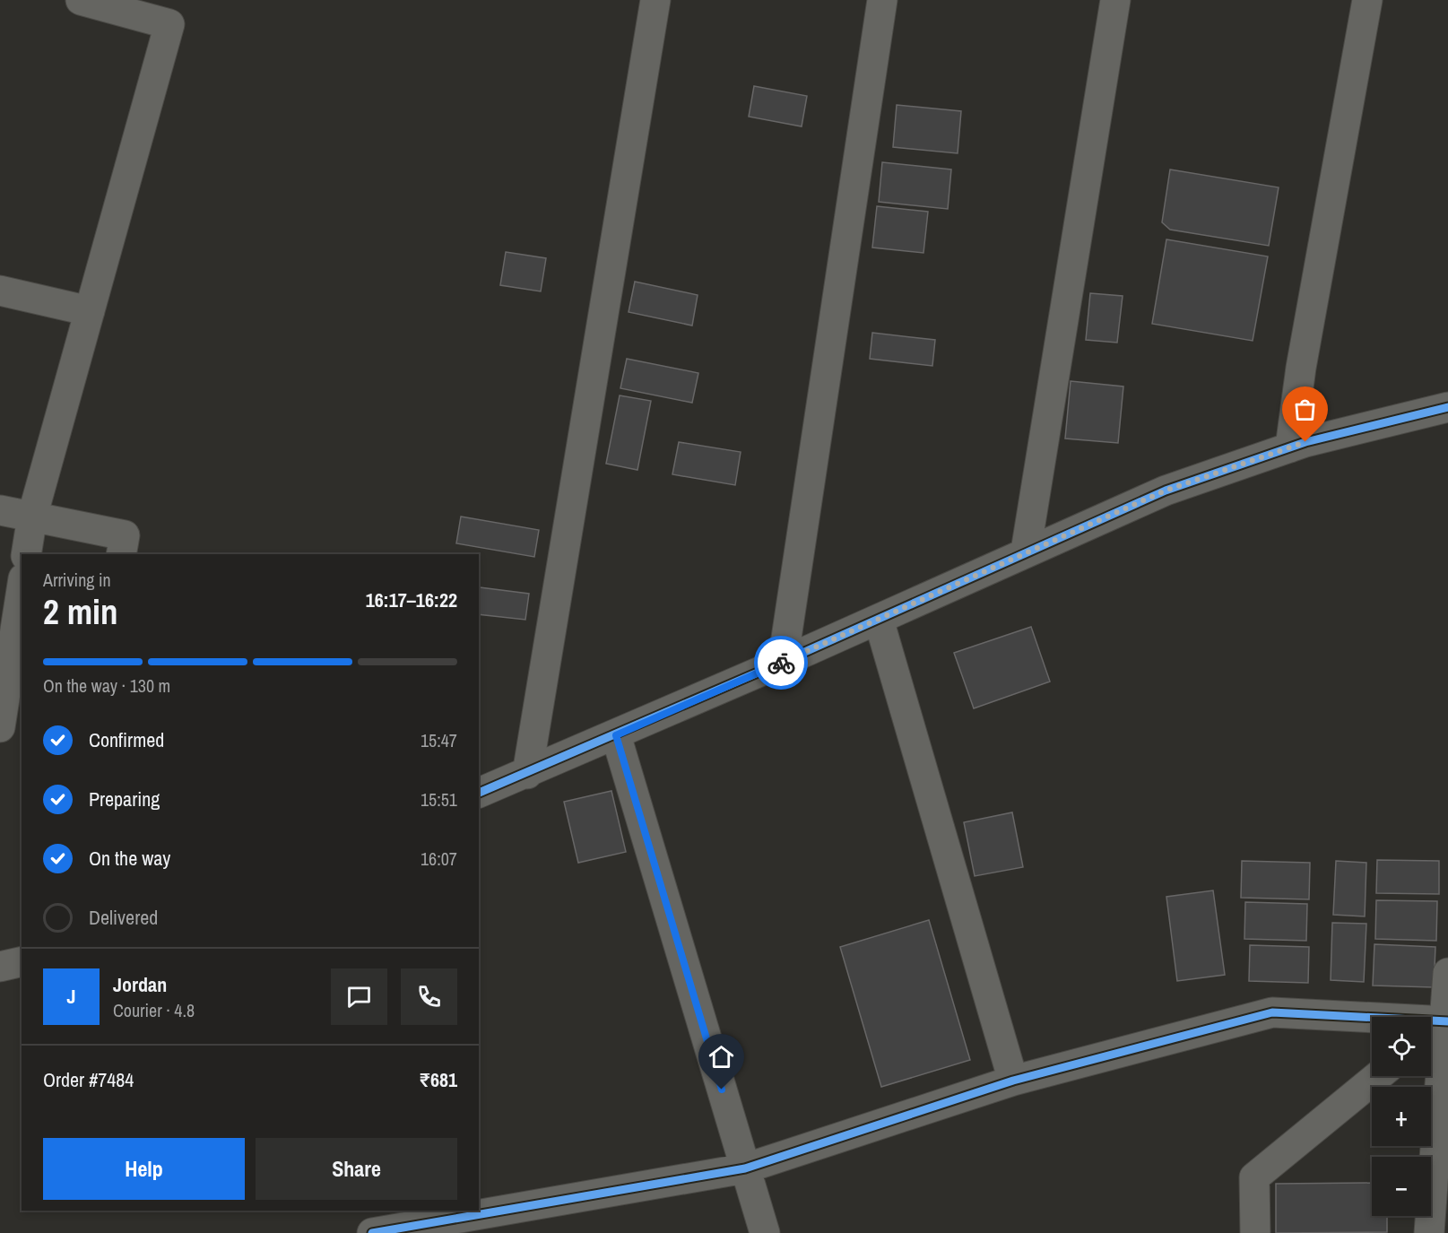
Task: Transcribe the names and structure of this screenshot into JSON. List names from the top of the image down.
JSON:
{
  "page": {
    "heading": ["2 min", "Arriving in", "16:17–16:22"],
    "panel": [
      "Jordan",
      "Courier · 4.8",
      "Order #7484",
      "₹681"
    ],
    "bar": "On the way · 130 m",
    "list": [
      ["Confirmed", "15:47"],
      ["Preparing", "15:51"],
      ["On the way", "16:07"],
      "Delivered"
    ],
    "round": "J",
    "map_buttons": ["+", "−"],
    "buttons": ["Help", "Share"]
  }
}
